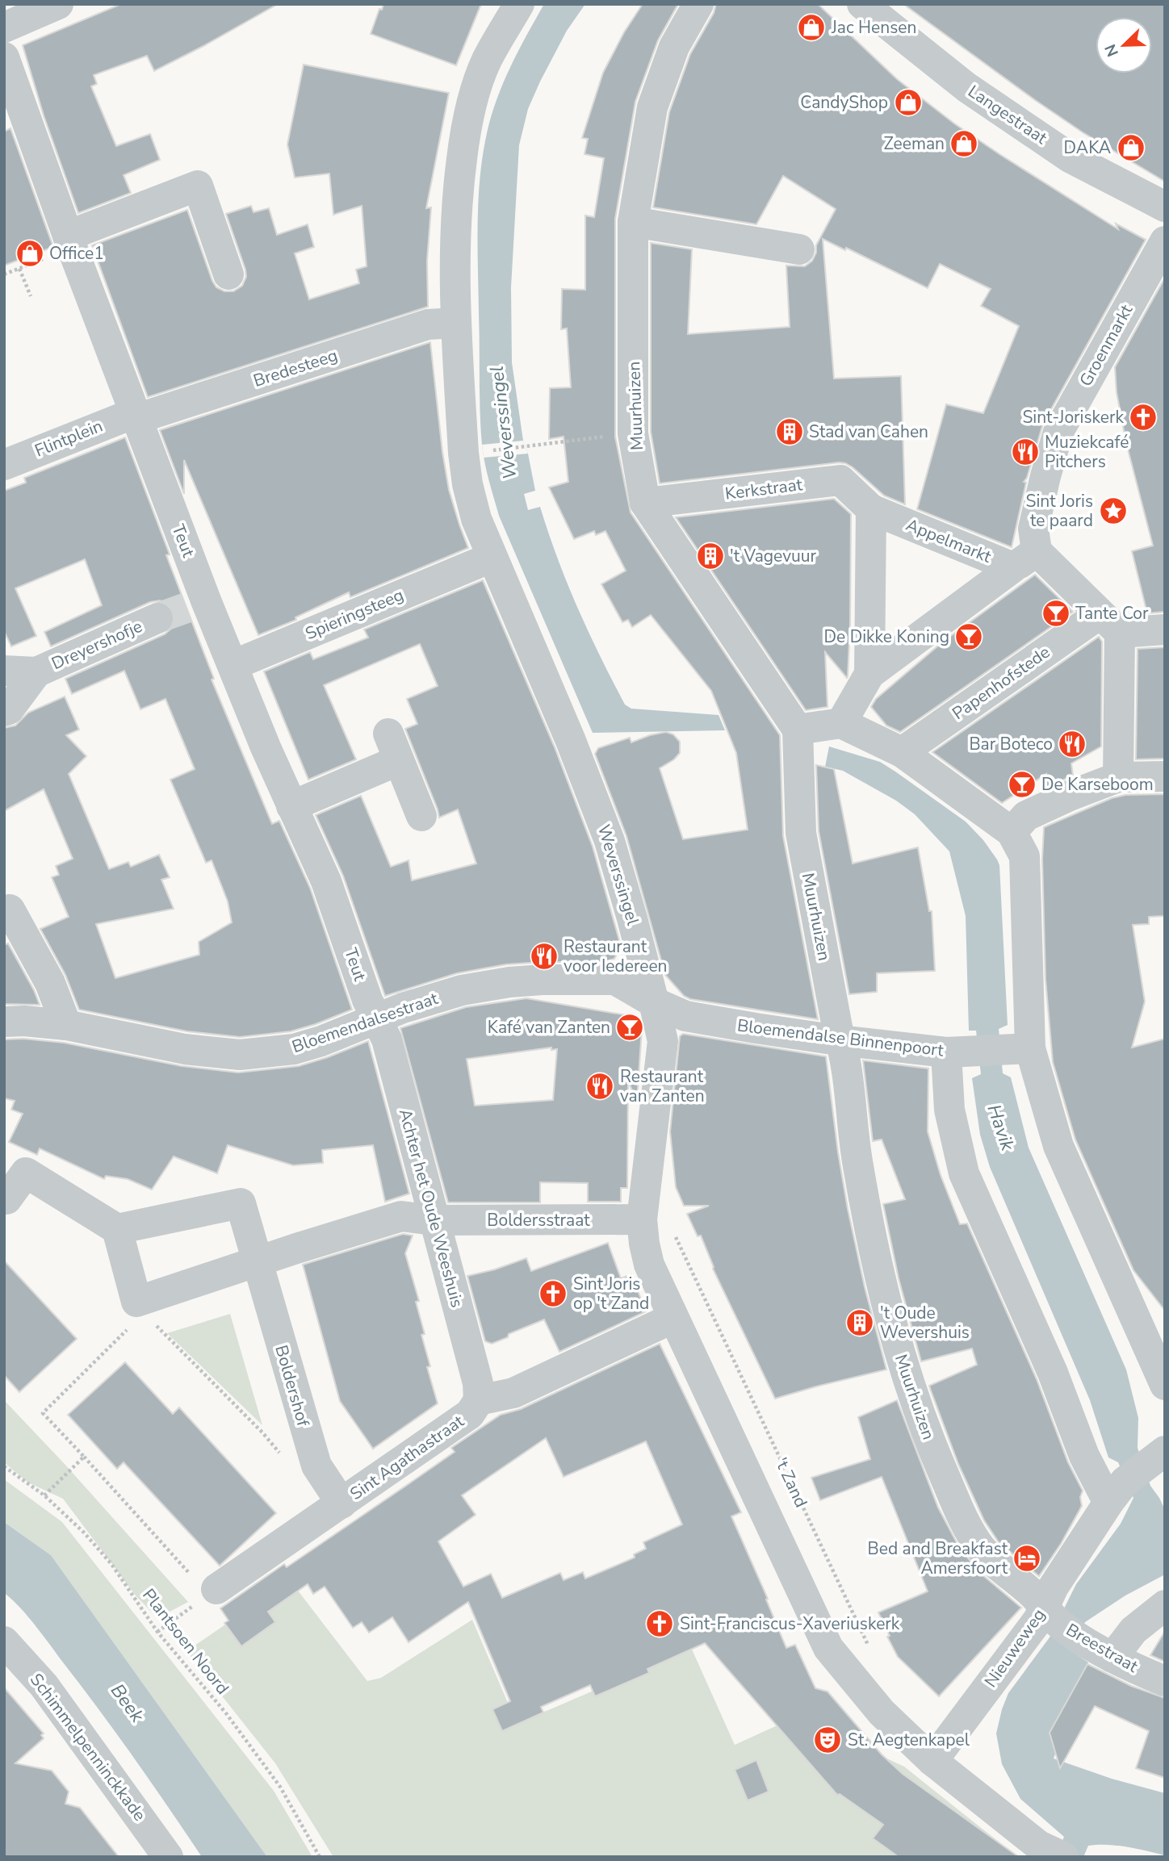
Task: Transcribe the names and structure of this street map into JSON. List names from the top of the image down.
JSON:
{
  "streets": {
    "street": [
      "Langestraat",
      "Groenmarkt",
      "Bredesteeg",
      "Muurhuizen",
      "Flintplein",
      "Kerkstraat",
      "Teut",
      "Appelmarkt",
      "Spieringsteeg",
      "Dreyershofje",
      "Papenhofstede",
      "Weverssingel",
      "Bloemendalsestraat",
      "Bloemendalse Binnenpoort",
      "Achter het Oude Weeshuis",
      "Boldersstraat",
      "Boldershof",
      "Sint Agathastraat",
      "Nieuweweg",
      "Breestraat",
      "Schimmelpenninckkade"
    ],
    "path": ["'t Zand", "Plantsoen Noord"]
  },
  "crossings": [
    ["Groenmarkt", "Appelmarkt"],
    ["Bredesteeg", "Flintplein"],
    ["Bredesteeg", "Teut"],
    ["Bredesteeg", "Weverssingel"],
    ["Muurhuizen", "Kerkstraat"],
    ["Muurhuizen", "Bloemendalse Binnenpoort"],
    ["Muurhuizen", "Nieuweweg"],
    ["Muurhuizen", "Breestraat"],
    ["Flintplein", "Teut"],
    ["Kerkstraat", "Appelmarkt"],
    ["Teut", "Spieringsteeg"],
    ["Teut", "Bloemendalsestraat"],
    ["Teut", "Achter het Oude Weeshuis"],
    ["Weverssingel", "Bloemendalsestraat"],
    ["Weverssingel", "Bloemendalse Binnenpoort"],
    ["Bloemendalsestraat", "Bloemendalse Binnenpoort"],
    ["Bloemendalsestraat", "Achter het Oude Weeshuis"],
    ["Achter het Oude Weeshuis", "Boldersstraat"],
    ["Achter het Oude Weeshuis", "Sint Agathastraat"],
    ["Boldersstraat", "'t Zand"],
    ["Boldershof", "Sint Agathastraat"],
    ["Nieuweweg", "Breestraat"]
  ],
  "water": ["Weverssingel", "Havik", "Beek"],
  "places": {
    "shop": [
      "Jac Hensen",
      "CandyShop",
      "Zeeman",
      "DAKA",
      "Office1"
    ],
    "church": ["Sint-Joriskerk", "Sint Joris op 't Zand", "Sint-Franciscus-Xaveriuskerk"],
    "building": ["Stad van Cahen", "'t Vagevuur", "'t Oude Wevershuis"],
    "restaurant": [
      "Muziekcafé Pitchers",
      "Bar Boteco",
      "Restaurant voor Iedereen",
      "Restaurant van Zanten"
    ],
    "place": ["Sint Joris te paard"],
    "bar": [
      "Tante Cor",
      "De Dikke Koning",
      "De Karseboom",
      "Kafé van Zanten"
    ],
    "hotel": ["Bed and Breakfast Amersfoort"],
    "theatre": ["St. Aegtenkapel"]
  },
  "north": "bottom left"
}
